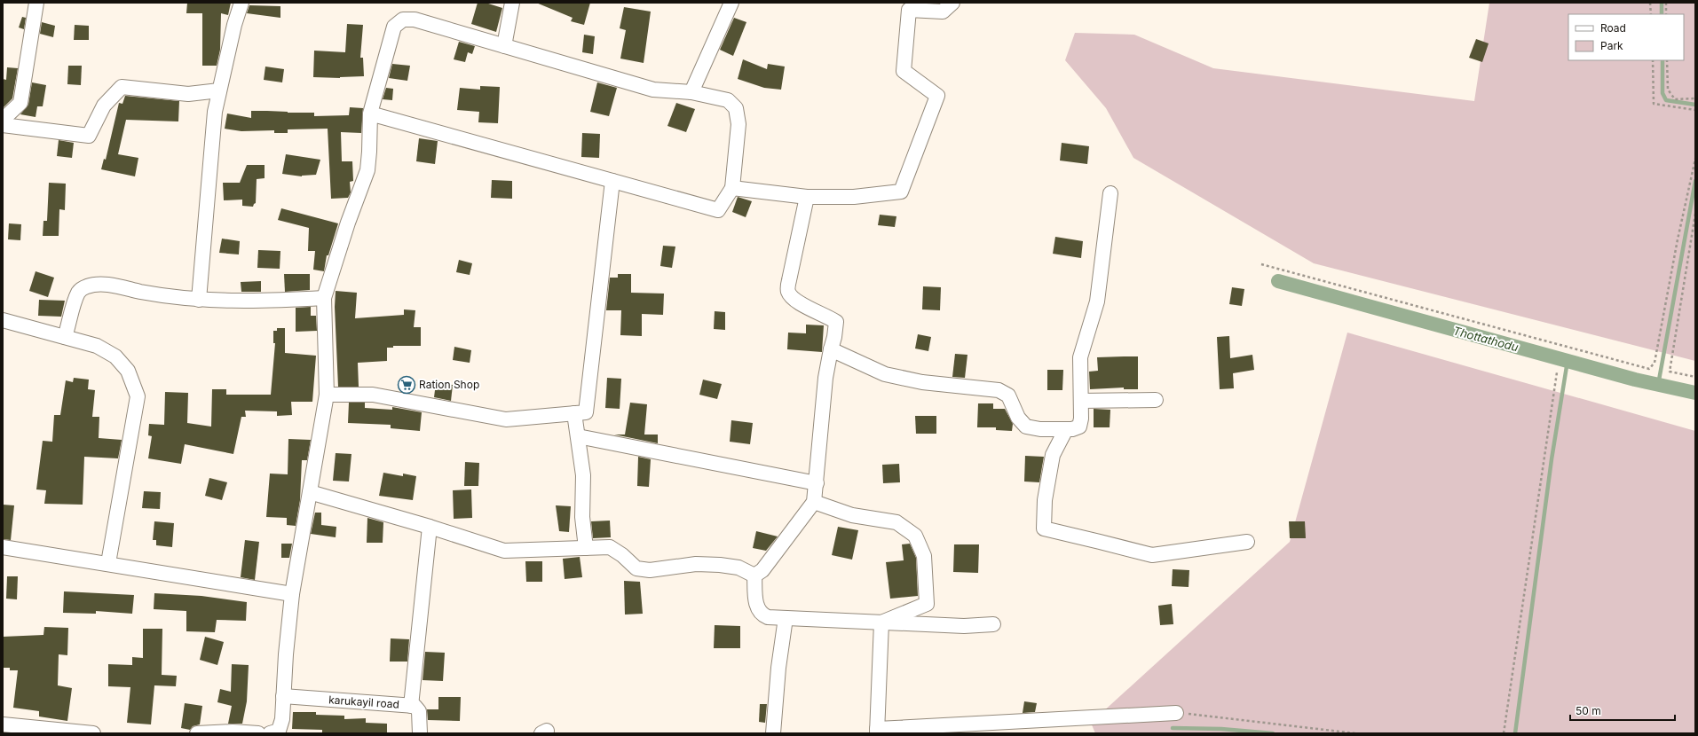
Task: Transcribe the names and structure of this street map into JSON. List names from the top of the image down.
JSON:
{
  "streets": {
    "street": ["karukayil road"]
  },
  "water": ["Thottathodu"],
  "places": {
    "supermarket": ["Ration Shop"]
  },
  "legend": ["Road", "Park"],
  "scale_bar": "50 m"
}
